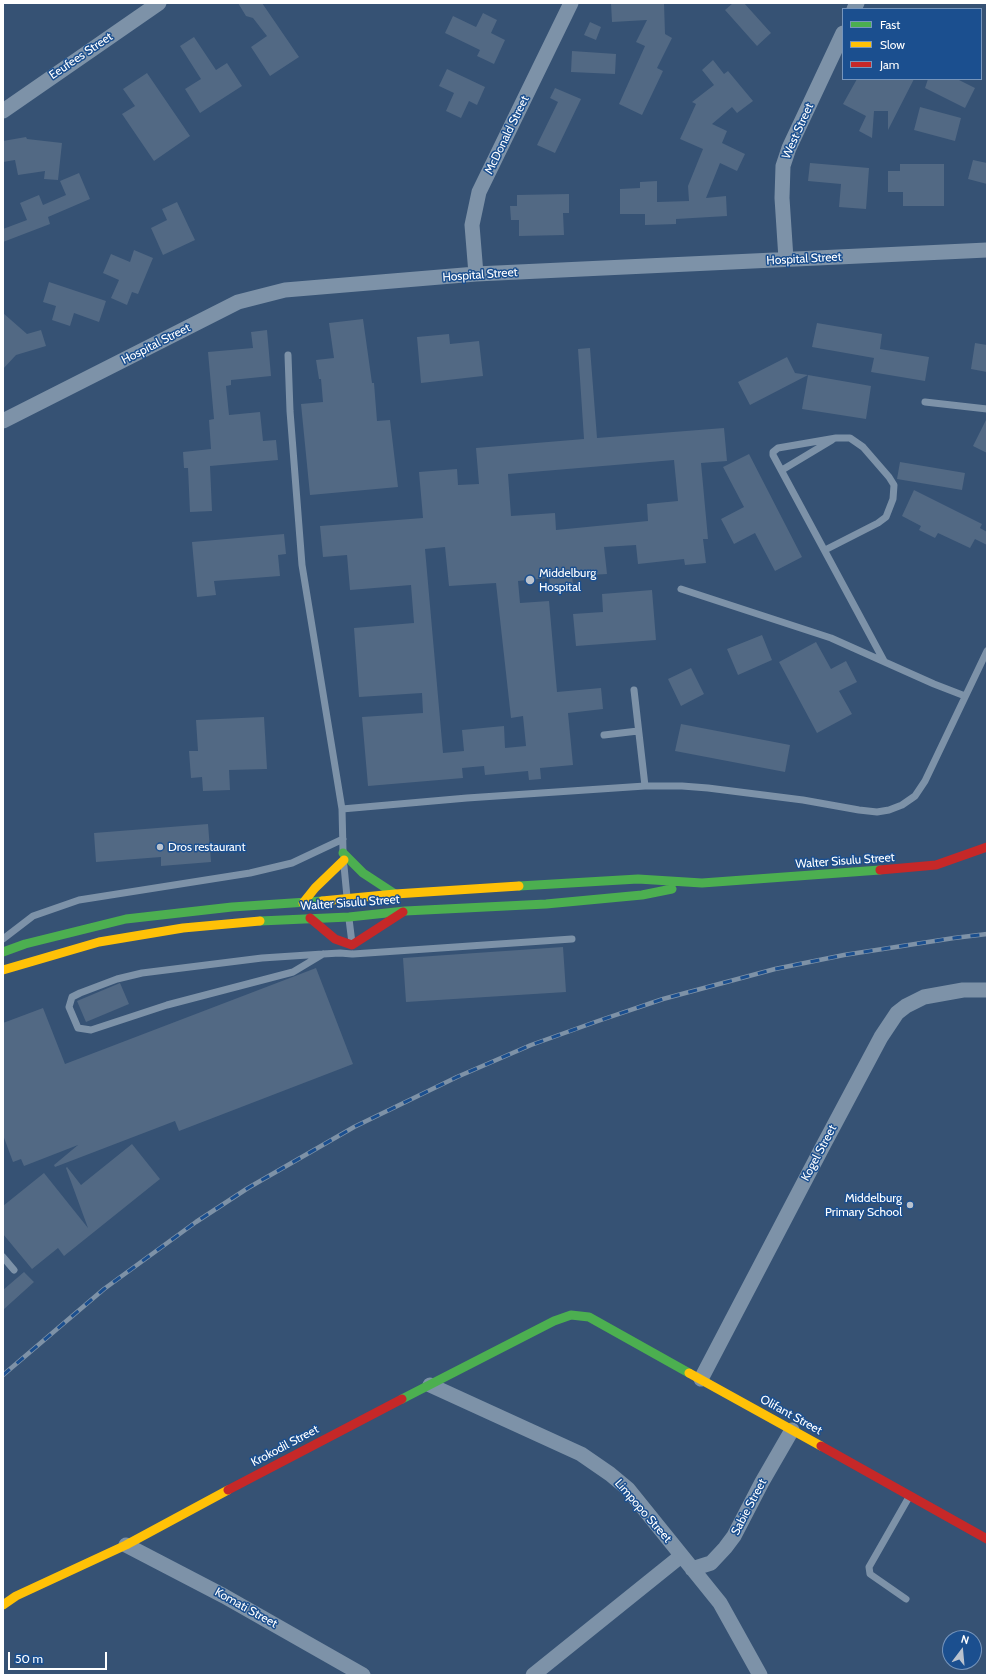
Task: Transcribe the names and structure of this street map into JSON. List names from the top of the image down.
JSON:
{
  "streets": {
    "main road": ["Walter Sisulu Street", "Olifant Street", "Krokodil Street"],
    "street": [
      "Eeufees Street",
      "West Street",
      "McDonald Street",
      "Hospital Street",
      "Kogel Street",
      "Sabie Street",
      "Limpopo Street",
      "Komati Street"
    ]
  },
  "crossings": [
    ["West Street", "Hospital Street"],
    ["McDonald Street", "Hospital Street"],
    ["Kogel Street", "Olifant Street"],
    ["Olifant Street", "Krokodil Street"],
    ["Olifant Street", "Sabie Street"],
    ["Krokodil Street", "Limpopo Street"],
    ["Krokodil Street", "Komati Street"],
    ["Sabie Street", "Limpopo Street"]
  ],
  "places": ["Middelburg Hospital", "Dros restaurant", "Middelburg Primary School"],
  "legend": ["Fast", "Slow", "Jam"],
  "scale_bar": "50 m",
  "north": "top"
}
